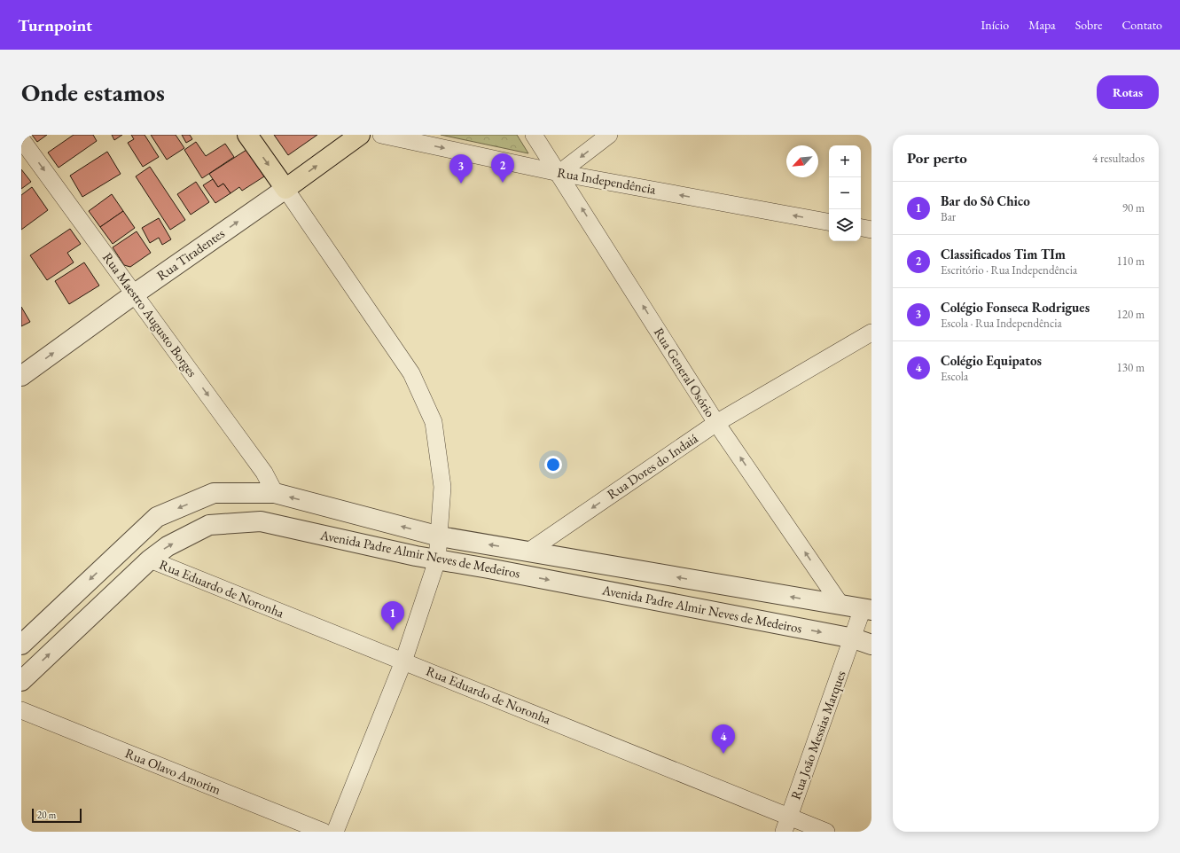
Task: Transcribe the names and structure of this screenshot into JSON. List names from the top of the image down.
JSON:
{
  "streets": {
    "main road": ["Rua Tiradentes"],
    "street": [
      "Rua Independência",
      "Rua Maestro Augusto Borges",
      "Rua General Osório",
      "Rua Dores do Indaiá",
      "Avenida Padre Almir Neves de Medeiros",
      "Rua Eduardo de Noronha",
      "Rua João Messias Marques",
      "Rua Olavo Amorim"
    ]
  },
  "crossings": [
    ["Rua Independência", "Rua General Osório"],
    ["Rua Tiradentes", "Rua Maestro Augusto Borges"],
    ["Rua Maestro Augusto Borges", "Avenida Padre Almir Neves de Medeiros"],
    ["Rua General Osório", "Rua Dores do Indaiá"],
    ["Rua General Osório", "Avenida Padre Almir Neves de Medeiros"],
    ["Rua Dores do Indaiá", "Avenida Padre Almir Neves de Medeiros"],
    ["Avenida Padre Almir Neves de Medeiros", "Rua Eduardo de Noronha"],
    ["Avenida Padre Almir Neves de Medeiros", "Rua João Messias Marques"],
    ["Rua Eduardo de Noronha", "Rua João Messias Marques"]
  ],
  "one_way": [
    "Rua Tiradentes",
    "Rua Maestro Augusto Borges",
    "Rua General Osório",
    "Rua Dores do Indaiá"
  ],
  "scale_bar": "20 m",
  "north": "bottom left",
  "page": {
    "header": "Turnpoint",
    "nav": [
      "Início",
      "Mapa",
      "Sobre",
      "Contato"
    ],
    "buttons": "Rotas",
    "title": "Onde estamos",
    "heading": ["Por perto", "4 resultados"],
    "map_buttons": ["+", "−"],
    "pins": [
      "2",
      "3",
      "1",
      "4"
    ],
    "list": [
      {
        "mark": "1",
        "name": "Bar do Sô Chico",
        "note": "Bar",
        "value": "90 m"
      },
      {
        "mark": "2",
        "name": "Classificados Tim TIm",
        "note": "Escritório · Rua Independência",
        "value": "110 m"
      },
      {
        "mark": "3",
        "name": "Colégio Fonseca Rodrigues",
        "note": "Escola · Rua Independência",
        "value": "120 m"
      },
      {
        "mark": "4",
        "name": "Colégio Equipatos",
        "note": "Escola",
        "value": "130 m"
      }
    ],
    "scale": "20 m"
  }
}
